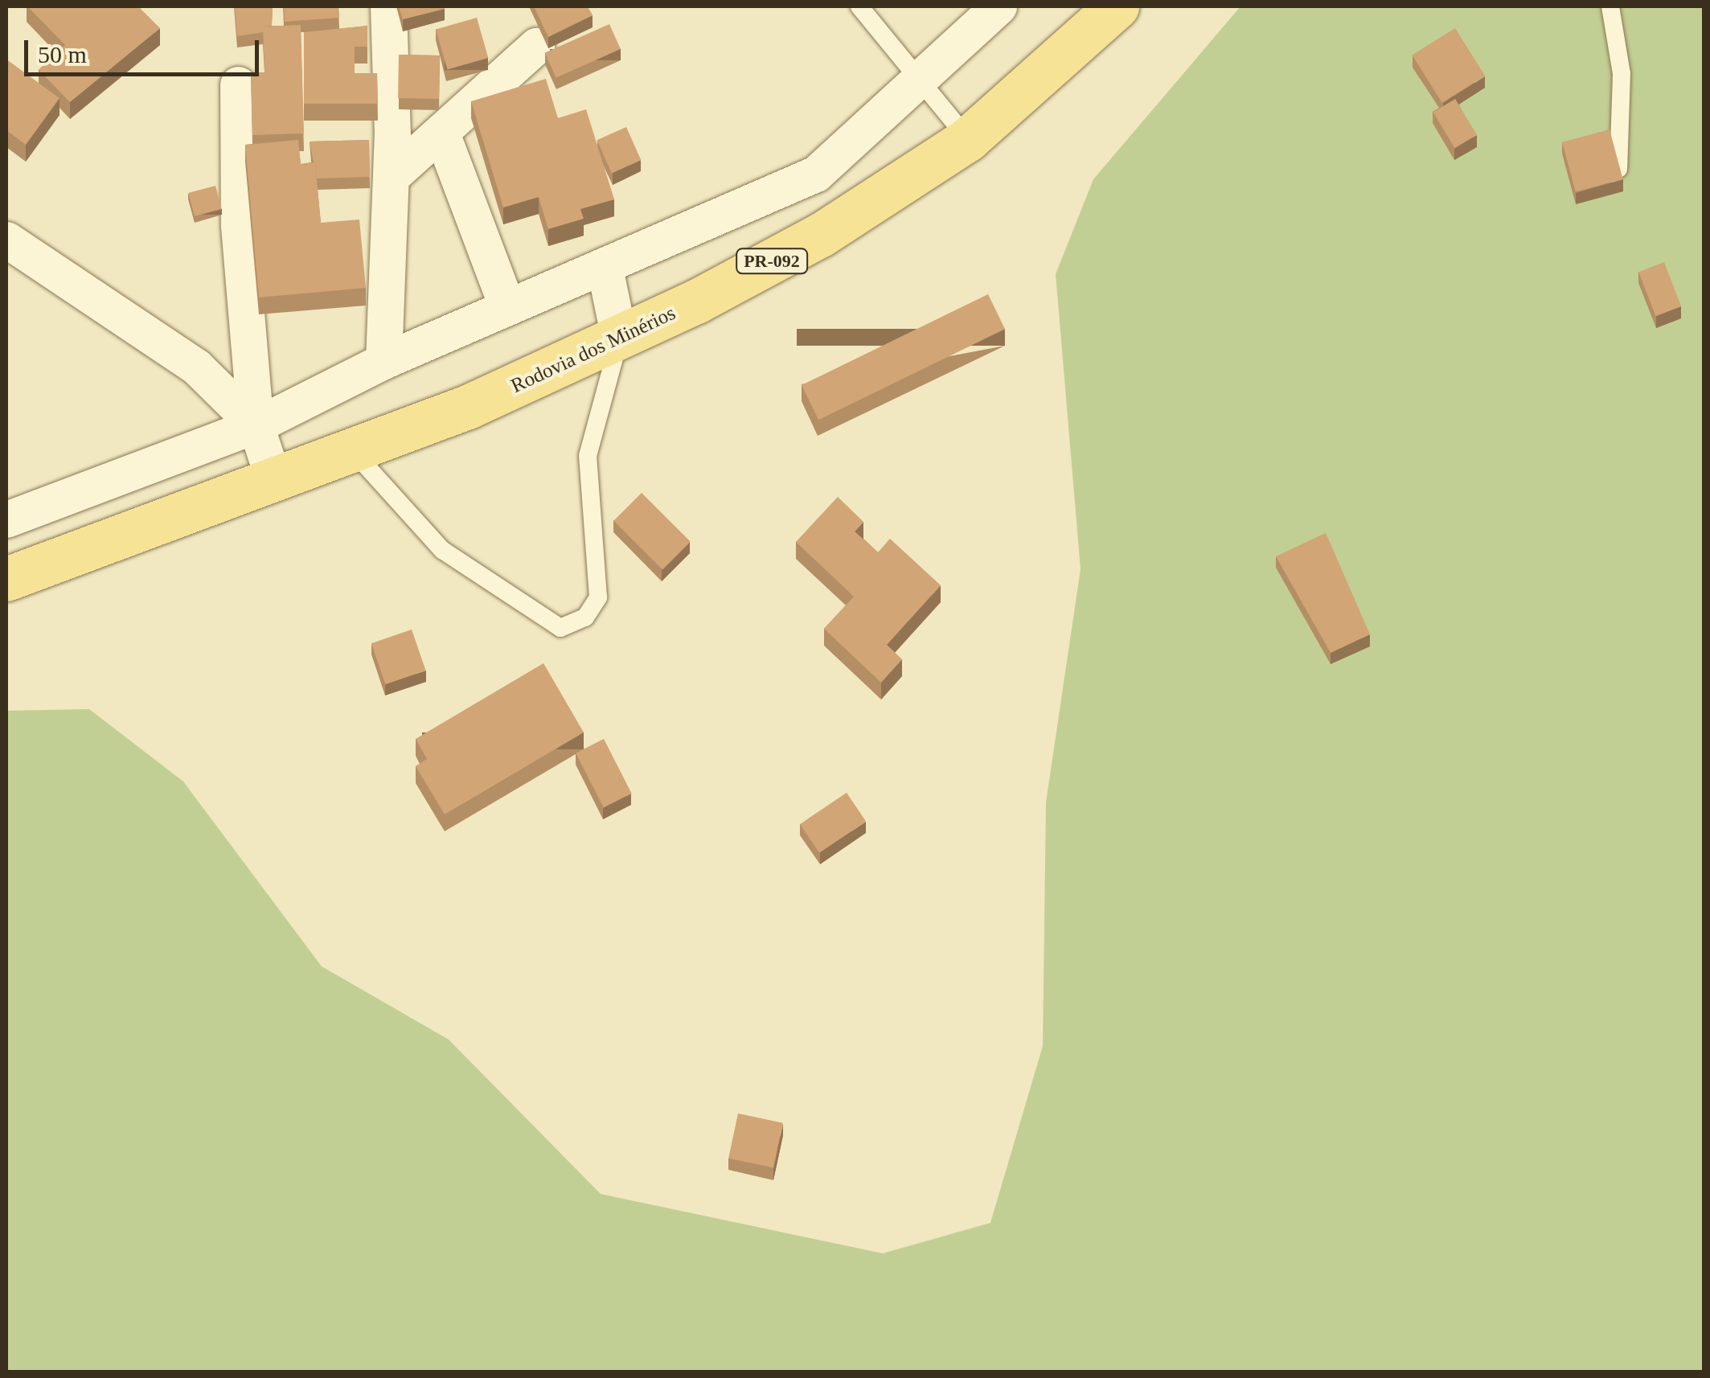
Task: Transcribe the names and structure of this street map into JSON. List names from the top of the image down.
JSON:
{
  "streets": {
    "main road": ["PR-092", "Rodovia dos Minérios"]
  },
  "scale_bar": "50 m"
}
